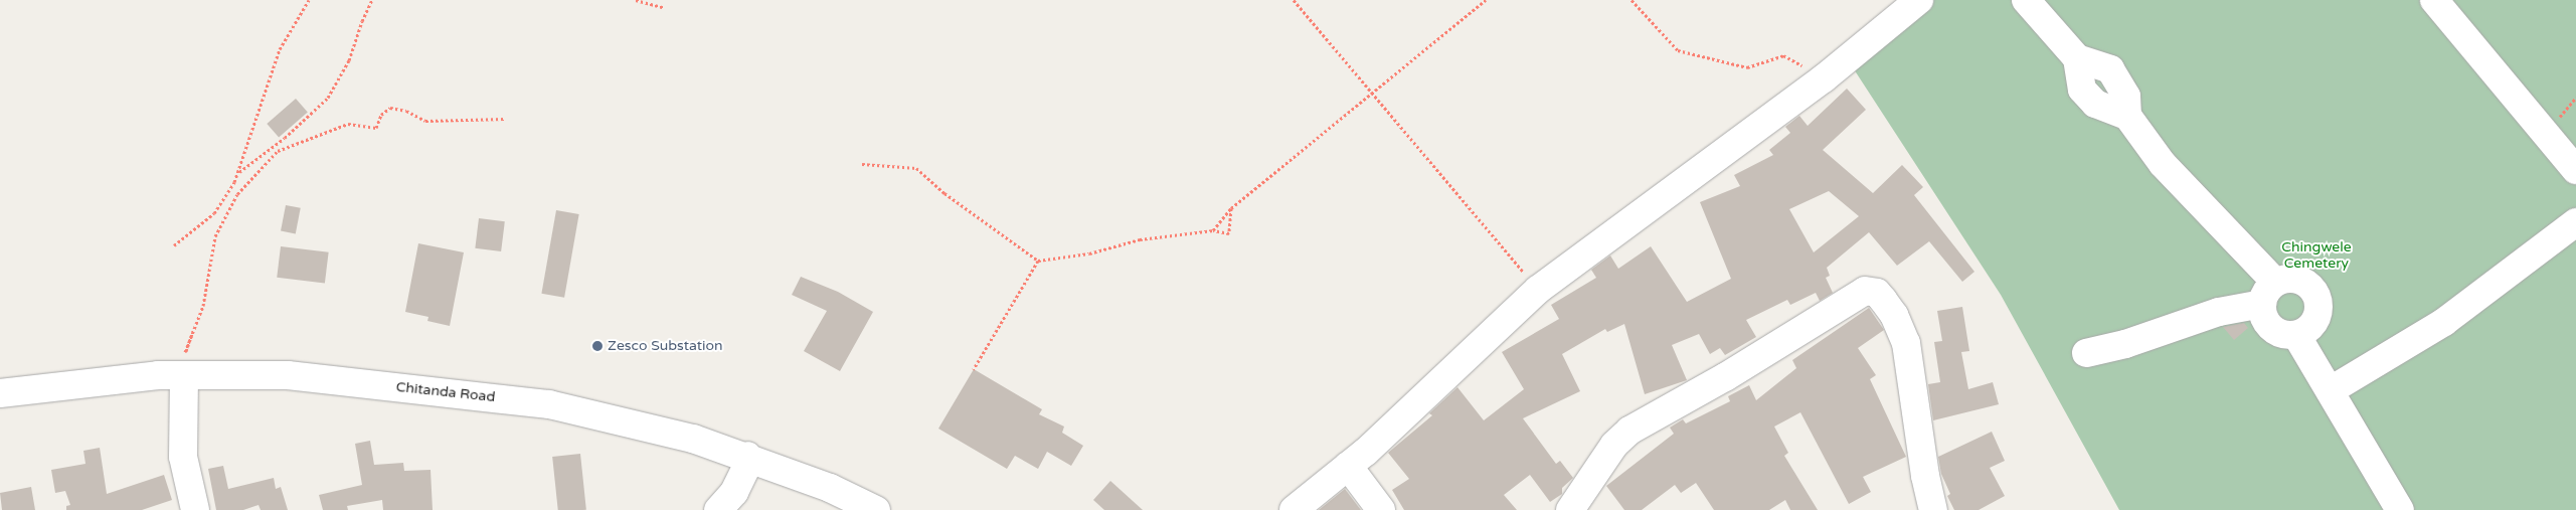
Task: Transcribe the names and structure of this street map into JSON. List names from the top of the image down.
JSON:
{
  "streets": {
    "street": ["Chitanda Road"]
  },
  "parks": ["Chingwele Cemetery"],
  "places": ["Zesco Substation"]
}
